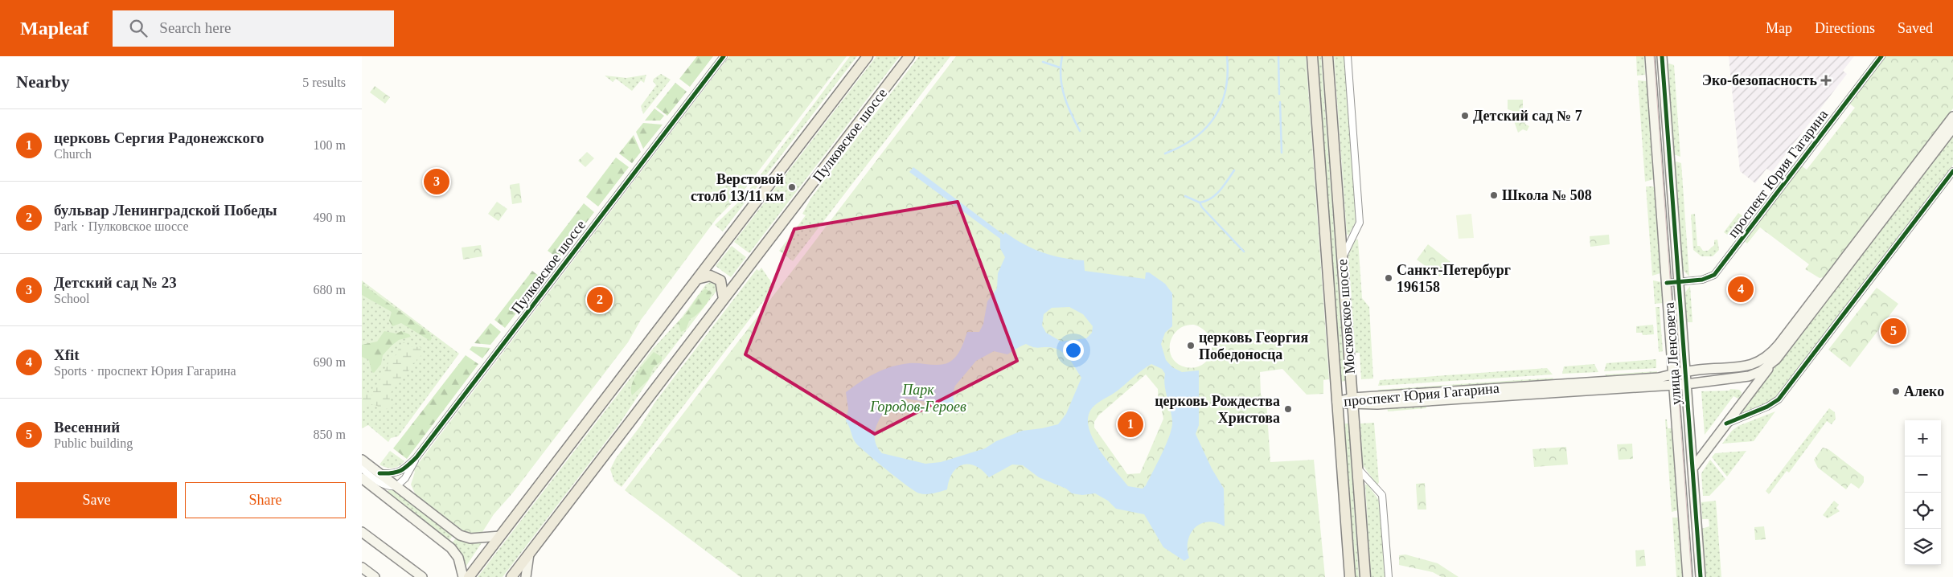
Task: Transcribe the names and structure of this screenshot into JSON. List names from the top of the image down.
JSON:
{
  "streets": {
    "main road": [
      "Пулковское шоссе",
      "проспект Юрия Гагарина",
      "Московское шоссе",
      "улица Ленсовета"
    ]
  },
  "crossings": [
    ["проспект Юрия Гагарина", "Московское шоссе"],
    ["проспект Юрия Гагарина", "улица Ленсовета"]
  ],
  "parks": ["Парк Городов-Героев"],
  "places": {
    "health": ["Эко-безопасность"],
    "other": [
      "Детский сад № 7",
      "Верстовой столб 13/11 км",
      "Школа № 508",
      "Санкт-Петербург 196158",
      "церковь Георгия Победоносца",
      "Алеко",
      "церковь Рождества Христова"
    ]
  },
  "page": {
    "header": "Mapleaf",
    "search": "Search here",
    "nav": ["Map", "Directions", "Saved"],
    "heading": ["Nearby", "5 results"],
    "list": [
      {
        "mark": "1",
        "name": "церковь Сергия Радонежского",
        "note": "Church",
        "value": "100 m"
      },
      {
        "mark": "2",
        "name": "бульвар Ленинградской Победы",
        "note": "Park · Пулковское шоссе",
        "value": "490 m"
      },
      {
        "mark": "3",
        "name": "Детский сад № 23",
        "note": "School",
        "value": "680 m"
      },
      {
        "mark": "4",
        "name": "Xfit",
        "note": "Sports · проспект Юрия Гагарина",
        "value": "690 m"
      },
      {
        "mark": "5",
        "name": "Весенний",
        "note": "Public building",
        "value": "850 m"
      }
    ],
    "pins": [
      "3",
      "4",
      "2",
      "5",
      "1"
    ],
    "map_buttons": ["+", "−"],
    "buttons": ["Save", "Share"]
  }
}
